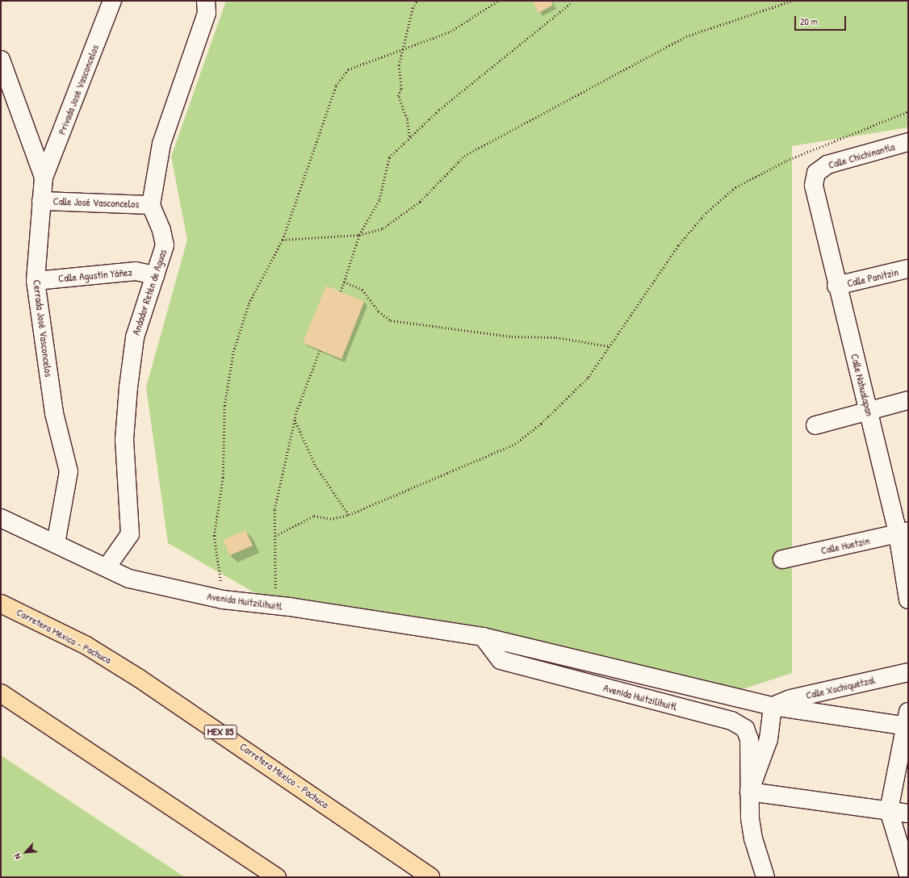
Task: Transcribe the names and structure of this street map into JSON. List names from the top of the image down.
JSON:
{
  "streets": {
    "highway": ["Carretera México - Pachuca", "MEX 85"],
    "street": [
      "Privada José Vasconcelos",
      "Calle Chichinantla",
      "Calle José Vasconcelos",
      "Calle Agustín Yáñez",
      "Calle Panitzin",
      "Andador Retén de Aguas",
      "Cerrada José Vasconcelos",
      "Calle Nahualapan",
      "Calle Huetzin",
      "Avenida Huitzilíhuitl",
      "Calle Xochiquétzal"
    ]
  },
  "crossings": [
    ["Privada José Vasconcelos", "Cerrada José Vasconcelos"],
    ["Calle Chichinantla", "Calle Nahualapan"],
    ["Calle José Vasconcelos", "Andador Retén de Aguas"],
    ["Calle José Vasconcelos", "Cerrada José Vasconcelos"],
    ["Calle Agustín Yáñez", "Andador Retén de Aguas"],
    ["Calle Agustín Yáñez", "Cerrada José Vasconcelos"],
    ["Calle Panitzin", "Calle Nahualapan"],
    ["Andador Retén de Aguas", "Avenida Huitzilíhuitl"],
    ["Cerrada José Vasconcelos", "Avenida Huitzilíhuitl"],
    ["Calle Nahualapan", "Calle Huetzin"],
    ["Avenida Huitzilíhuitl", "Calle Xochiquétzal"]
  ],
  "scale_bar": "20 m",
  "north": "bottom left"
}
